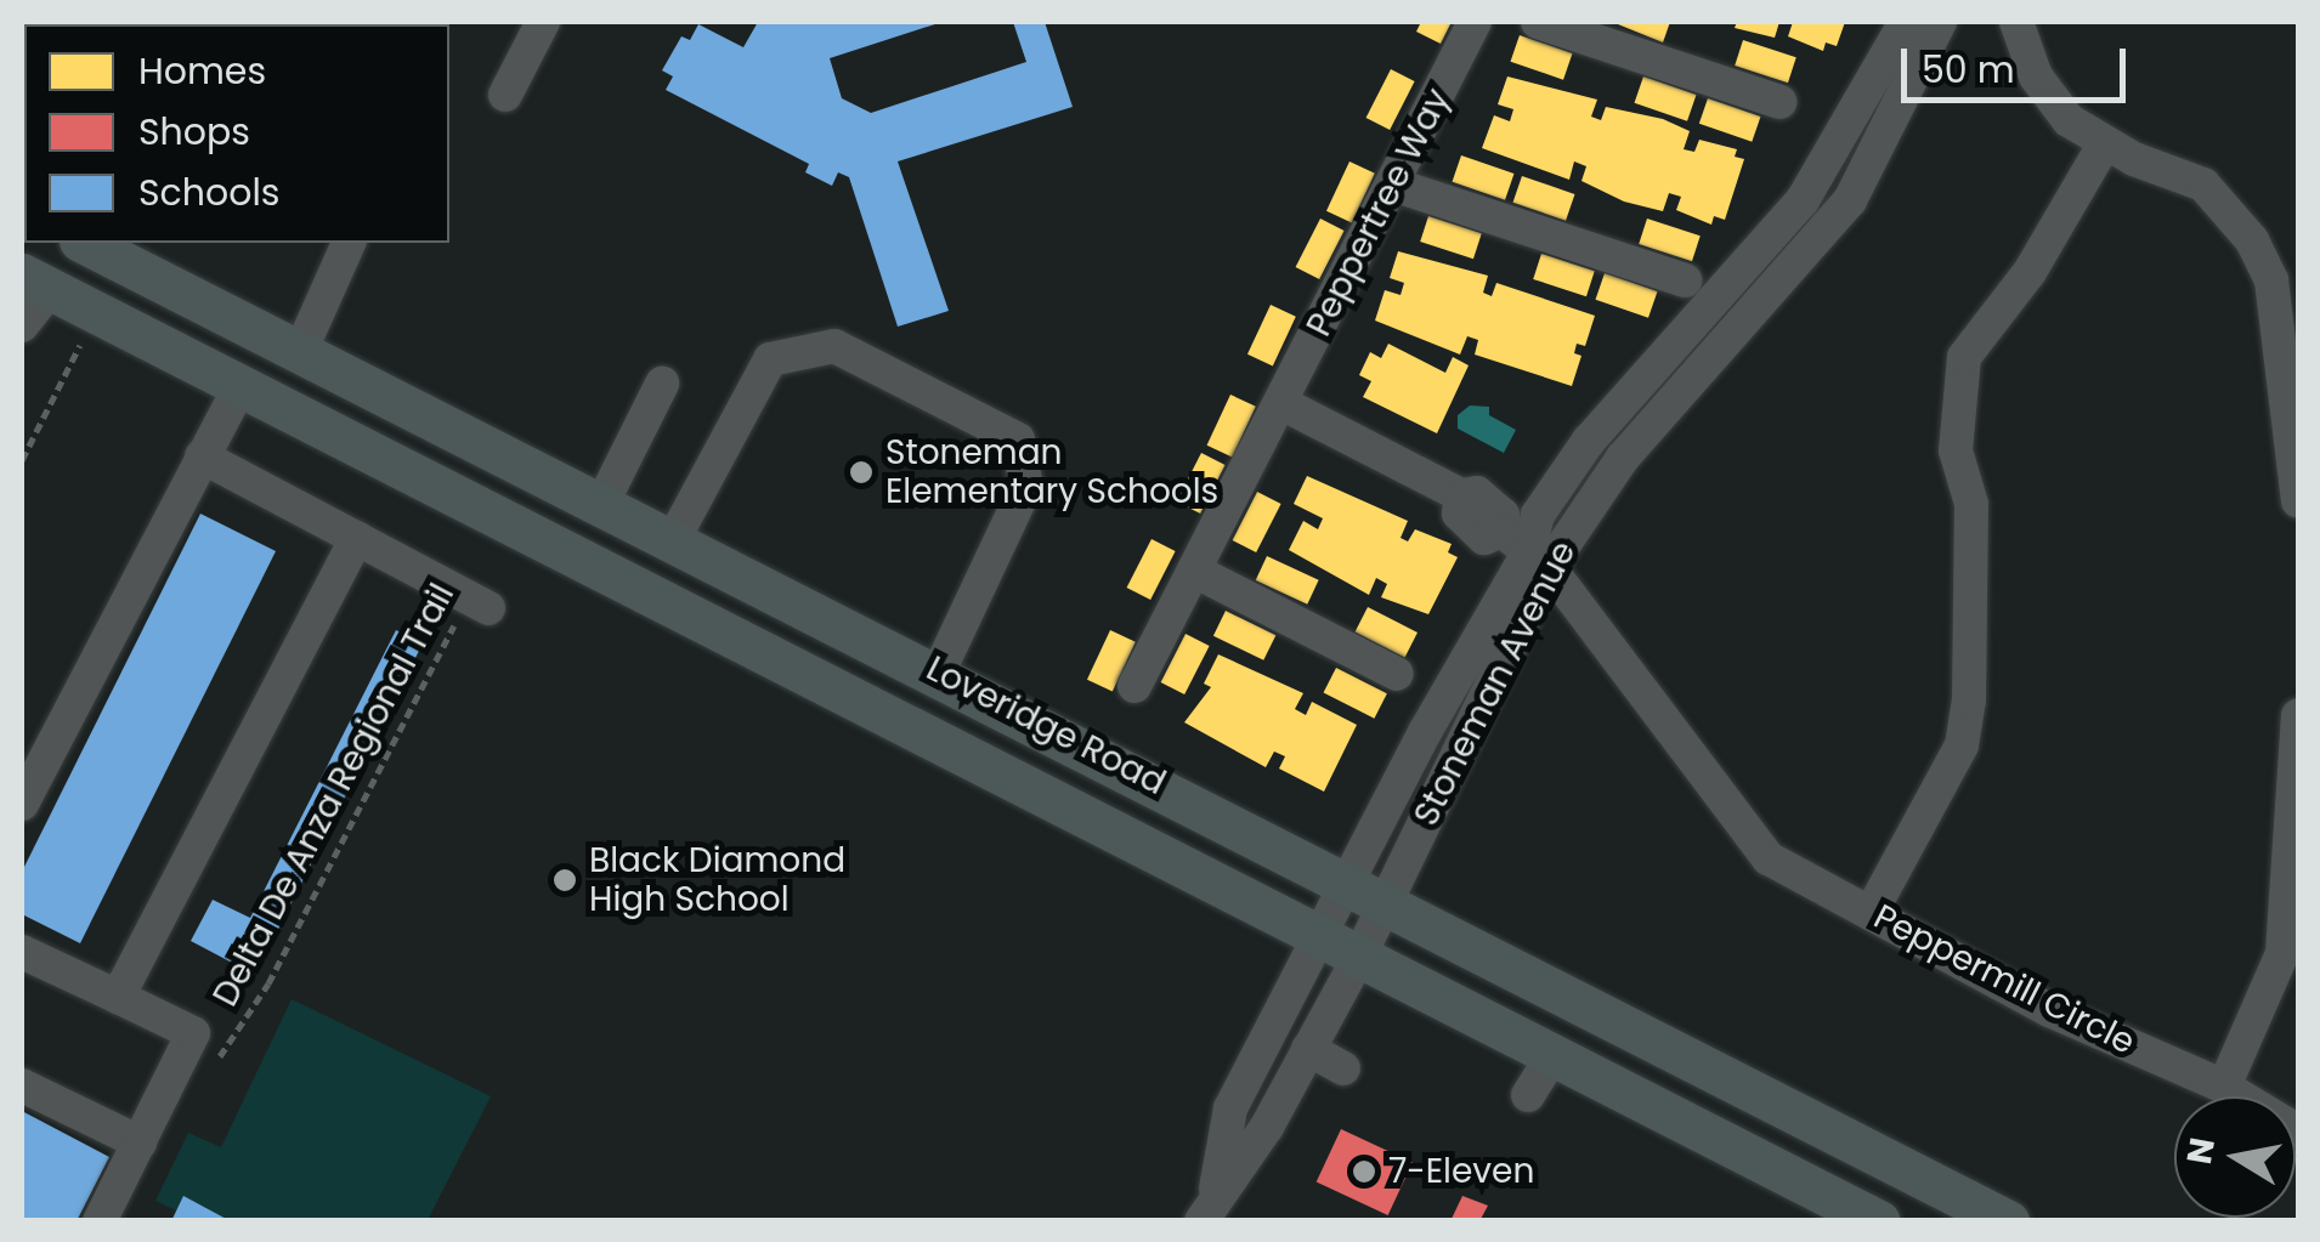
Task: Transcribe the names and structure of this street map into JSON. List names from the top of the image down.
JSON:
{
  "streets": {
    "main road": ["Loveridge Road"],
    "street": ["Peppertree Way", "Stoneman Avenue", "Peppermill Circle"],
    "path": ["Delta De Anza Regional Trail"]
  },
  "crossings": [
    ["Stoneman Avenue", "Loveridge Road"],
    ["Stoneman Avenue", "Peppermill Circle"]
  ],
  "places": ["Stoneman Elementary Schools", "Black Diamond High School", "7-Eleven"],
  "legend": ["Homes", "Shops", "Schools"],
  "scale_bar": "50 m",
  "north": "left"
}
